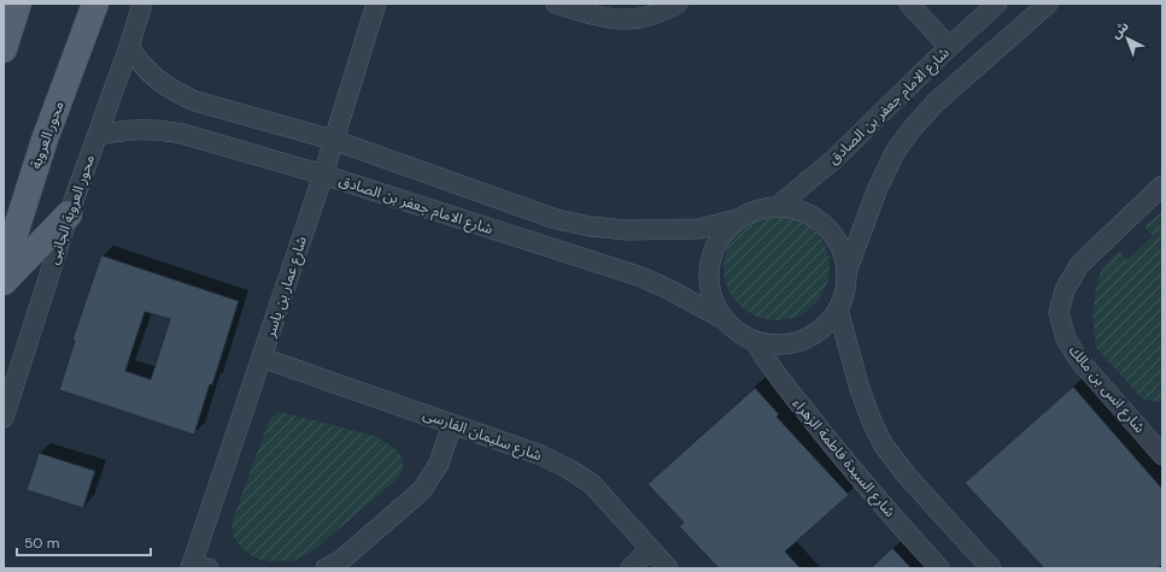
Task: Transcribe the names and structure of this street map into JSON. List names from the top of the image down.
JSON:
{
  "streets": {
    "main road": ["محور العروبة"],
    "street": [
      "شارع الامام جعفر بن الصادق",
      "محور العروبة الجانبى",
      "شارع عمار بن ياسر",
      "شارع انس بن مالك",
      "شارع سليمان الفارسى",
      "شارع السيدة فاطمة الزهراء"
    ]
  },
  "crossings": [
    ["شارع الامام جعفر بن الصادق", "محور العروبة الجانبى"],
    ["شارع الامام جعفر بن الصادق", "شارع عمار بن ياسر"],
    ["شارع الامام جعفر بن الصادق", "شارع السيدة فاطمة الزهراء"],
    ["شارع عمار بن ياسر", "شارع سليمان الفارسى"]
  ],
  "scale_bar": "50 m",
  "north": "top left"
}
